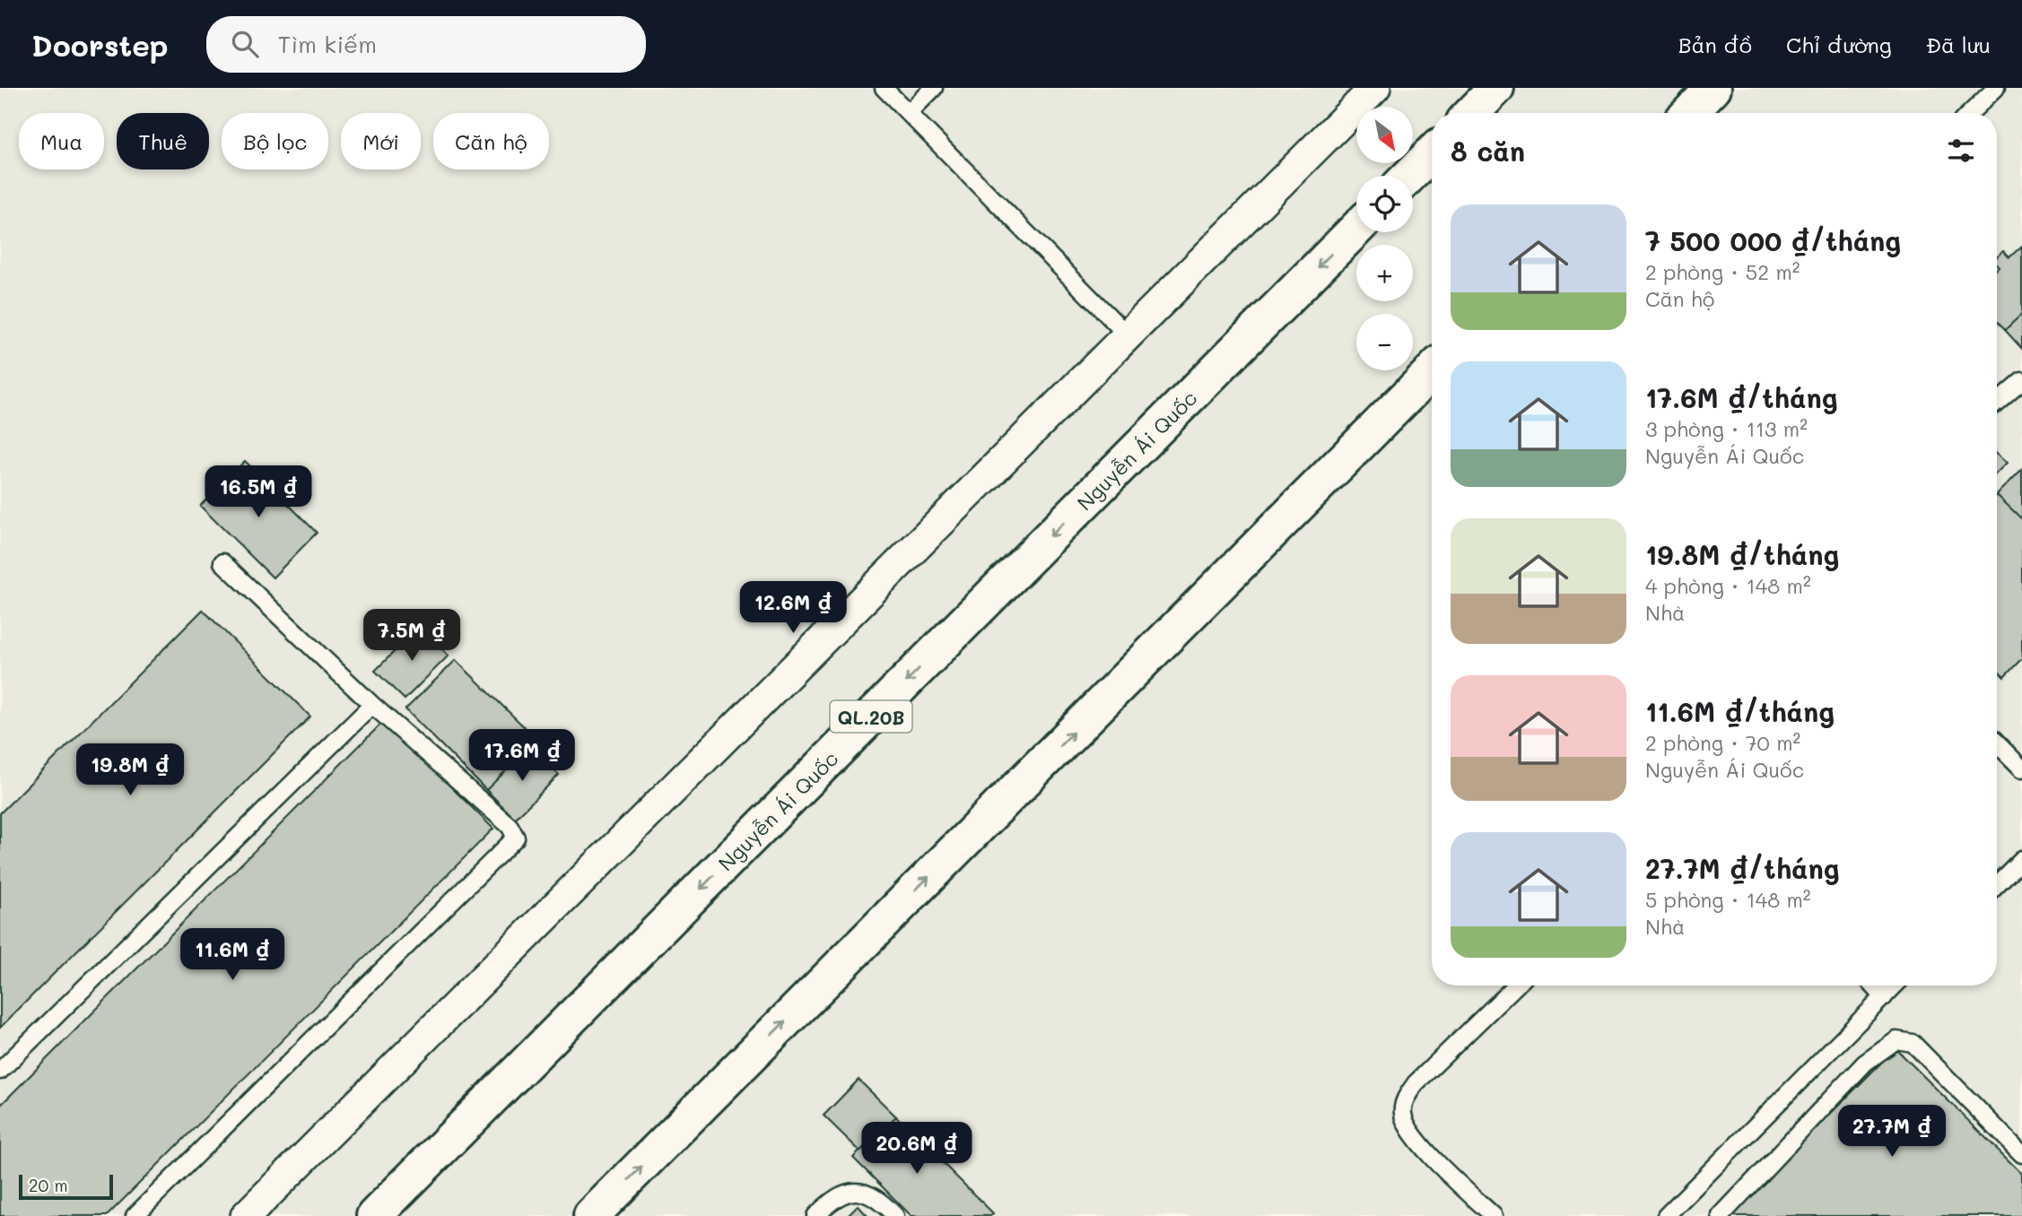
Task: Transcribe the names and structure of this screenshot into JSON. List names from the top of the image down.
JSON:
{
  "streets": {
    "main road": ["Nguyễn Ái Quốc", "QL.20B"]
  },
  "scale_bar": "20 m",
  "north": "bottom right",
  "page": {
    "header": "Doorstep",
    "search": "Tìm kiếm",
    "nav": ["Bản đồ", "Chỉ đường", "Đã lưu"],
    "map_buttons": ["+", "−"],
    "chip": [
      "Mua",
      "Thuê",
      "Bộ lọc",
      "Mới",
      "Căn hộ"
    ],
    "heading": "8 căn",
    "list": [
      {
        "name": "7 500 000 ₫/tháng",
        "note": "2 phòng · 52 m² · Căn hộ"
      },
      {
        "name": "17.6M ₫/tháng",
        "note": "3 phòng · 113 m² · Nguyễn Ái Quốc"
      },
      {
        "name": "19.8M ₫/tháng",
        "note": "4 phòng · 148 m² · Nhà"
      },
      {
        "name": "11.6M ₫/tháng",
        "note": "2 phòng · 70 m² · Nguyễn Ái Quốc"
      },
      {
        "name": "27.7M ₫/tháng",
        "note": "5 phòng · 148 m² · Nhà"
      }
    ],
    "price": [
      "16.5M ₫",
      "12.6M ₫",
      "7.5M ₫",
      "17.6M ₫",
      "19.8M ₫",
      "11.6M ₫",
      "27.7M ₫",
      "20.6M ₫"
    ],
    "scale": "20 m"
  }
}
